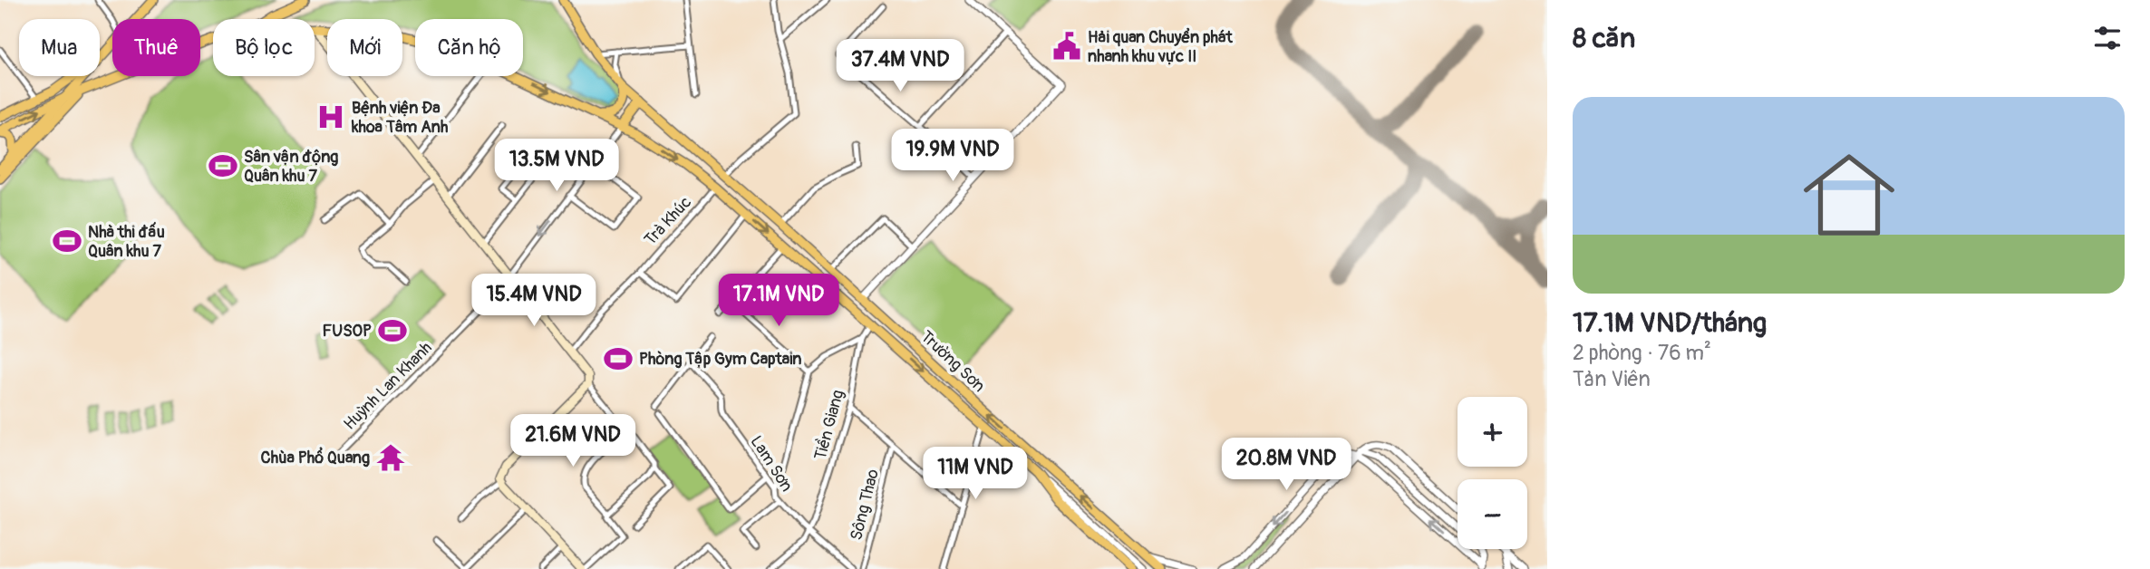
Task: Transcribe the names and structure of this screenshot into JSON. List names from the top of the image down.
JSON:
{
  "streets": {
    "main road": ["Trường Sơn"],
    "street": [
      "Trà Khúc",
      "Huỳnh Lan Khanh",
      "Tiền Giang",
      "Lam Sơn",
      "Sông Thao"
    ]
  },
  "crossings": [
    ["Trà Khúc", "Trường Sơn"],
    ["Trường Sơn", "Huỳnh Lan Khanh"],
    ["Trường Sơn", "Tiền Giang"],
    ["Tiền Giang", "Lam Sơn"]
  ],
  "places": {
    "public building": ["Hải quan Chuyển phát nhanh khu vực II"],
    "hospital": ["Bệnh viện Đa khoa Tâm Anh"],
    "sports": [
      "Sân vận động Quân khu 7",
      "Nhà thi đấu Quân khu 7",
      "FUSOP",
      "Phòng Tập Gym Captain"
    ],
    "temple": ["Chùa Phổ Quang"]
  },
  "page": {
    "heading": "8 căn",
    "chip": [
      "Mua",
      "Thuê",
      "Bộ lọc",
      "Mới",
      "Căn hộ"
    ],
    "price": [
      "37.4M VND",
      "19.9M VND",
      "13.5M VND",
      "15.4M VND",
      "17.1M VND",
      "21.6M VND",
      "20.8M VND",
      "11M VND"
    ],
    "list": [
      {
        "name": "17.1M VND/tháng",
        "note": "2 phòng · 76 m² · Tản Viên"
      }
    ],
    "map_buttons": ["+", "−"]
  }
}
